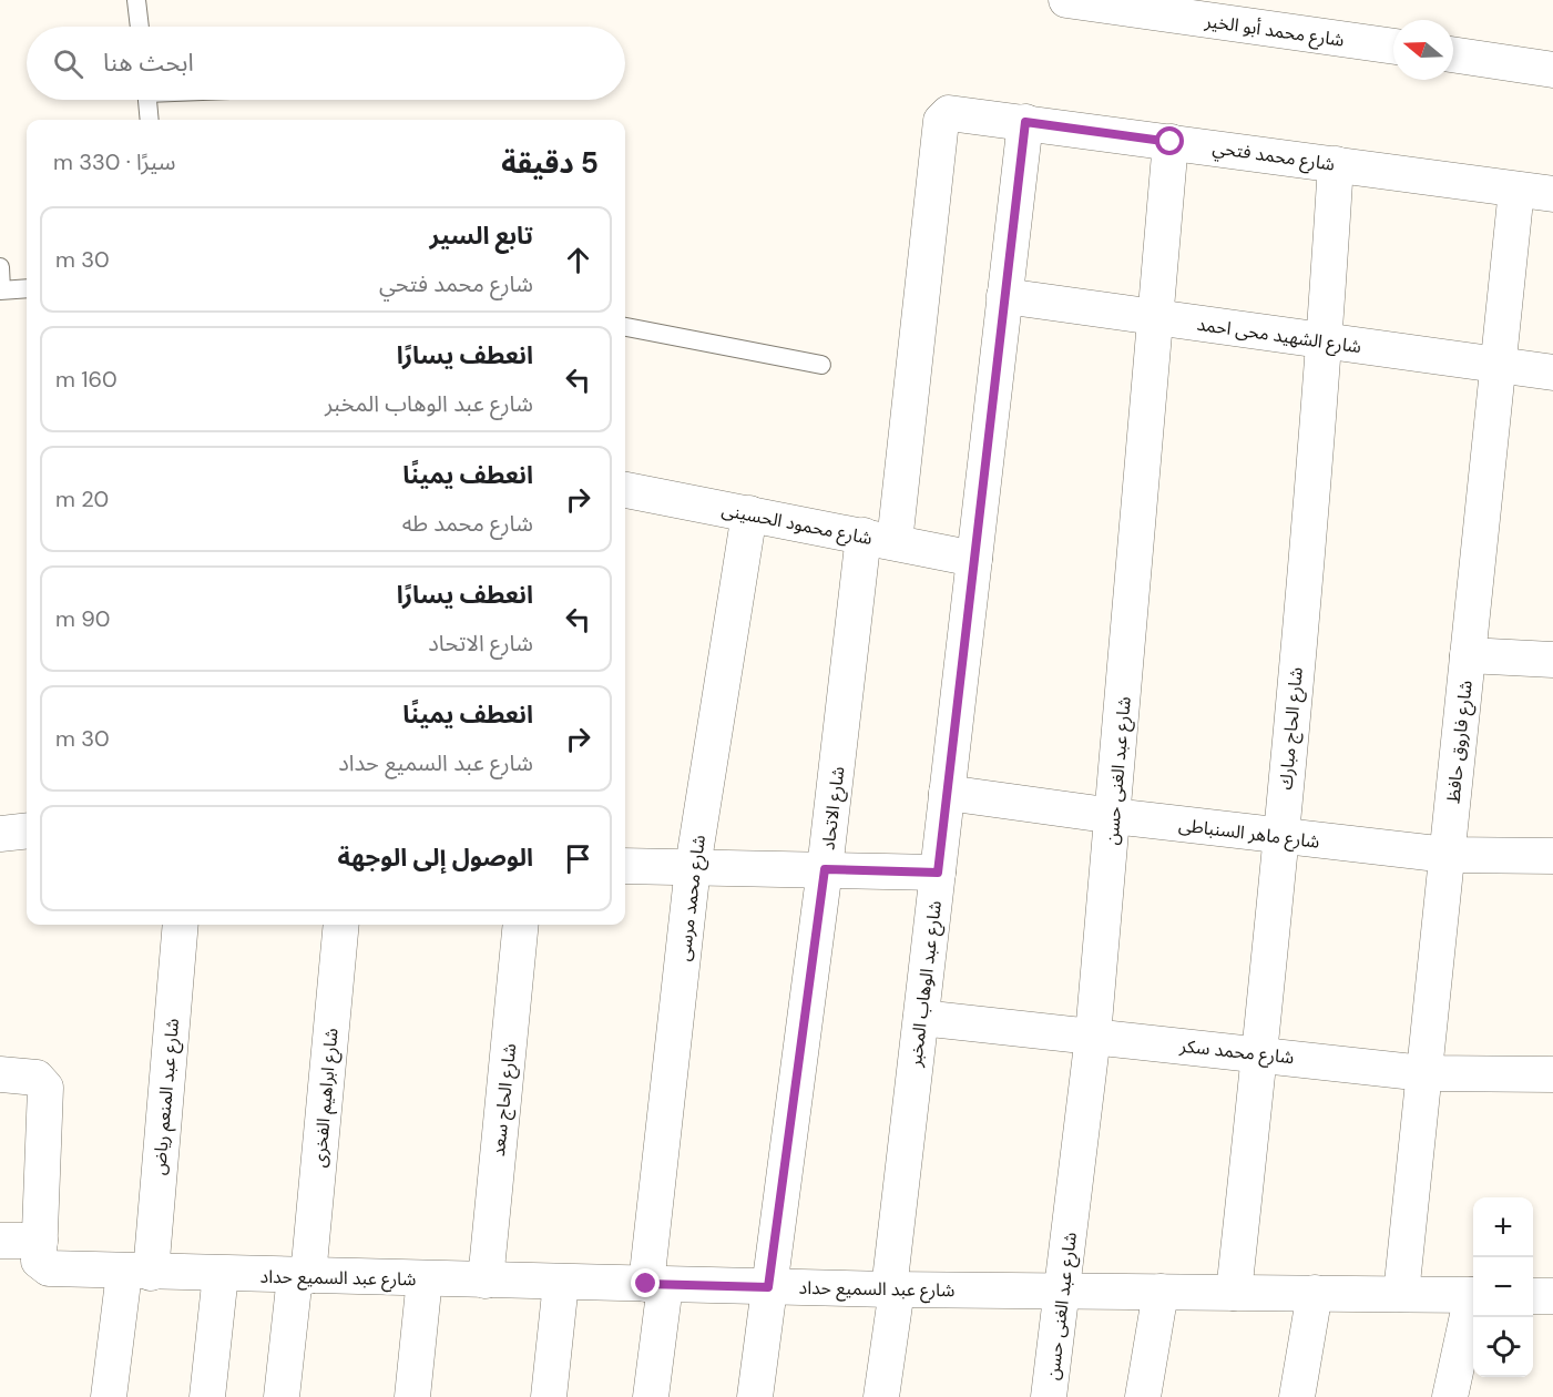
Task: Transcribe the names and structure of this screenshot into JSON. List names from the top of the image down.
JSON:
{
  "streets": {
    "street": [
      "شارع محمد أبو الخير",
      "شارع محمد فتحي",
      "شارع الشهيد محى احمد",
      "شارع محمود الحسينى",
      "شارع الحاج مبارك",
      "شارع فاروق حافظ",
      "شارع عبد الغنى حسن",
      "شارع الاتحاد",
      "شارع ماهر السنباطى",
      "شارع محمد مرسى",
      "شارع عبد الوهاب المخبر",
      "شارع محمد سكر",
      "شارع عبد المنعم رياض",
      "شارع ابراهيم الفخرى",
      "شارع الحاج سعد",
      "شارع عبد السميع حداد"
    ]
  },
  "crossings": [
    ["شارع محمد فتحي", "شارع الحاج مبارك"],
    ["شارع محمد فتحي", "شارع فاروق حافظ"],
    ["شارع محمد فتحي", "شارع عبد الغنى حسن"],
    ["شارع محمد فتحي", "شارع الاتحاد"],
    ["شارع محمد فتحي", "شارع عبد الوهاب المخبر"],
    ["شارع الشهيد محى احمد", "شارع الحاج مبارك"],
    ["شارع الشهيد محى احمد", "شارع فاروق حافظ"],
    ["شارع الشهيد محى احمد", "شارع عبد الغنى حسن"],
    ["شارع الشهيد محى احمد", "شارع عبد الوهاب المخبر"],
    ["شارع محمود الحسينى", "شارع الاتحاد"],
    ["شارع محمود الحسينى", "شارع محمد مرسى"],
    ["شارع محمود الحسينى", "شارع عبد الوهاب المخبر"],
    ["شارع الحاج مبارك", "شارع ماهر السنباطى"],
    ["شارع الحاج مبارك", "شارع محمد سكر"],
    ["شارع الحاج مبارك", "شارع عبد السميع حداد"],
    ["شارع فاروق حافظ", "شارع ماهر السنباطى"],
    ["شارع فاروق حافظ", "شارع محمد سكر"],
    ["شارع فاروق حافظ", "شارع عبد السميع حداد"],
    ["شارع عبد الغنى حسن", "شارع ماهر السنباطى"],
    ["شارع عبد الغنى حسن", "شارع محمد سكر"],
    ["شارع عبد الغنى حسن", "شارع عبد السميع حداد"],
    ["شارع الاتحاد", "شارع عبد السميع حداد"],
    ["شارع ماهر السنباطى", "شارع عبد الوهاب المخبر"],
    ["شارع محمد مرسى", "شارع عبد السميع حداد"],
    ["شارع عبد الوهاب المخبر", "شارع محمد سكر"],
    ["شارع عبد الوهاب المخبر", "شارع عبد السميع حداد"],
    ["شارع عبد المنعم رياض", "شارع عبد السميع حداد"],
    ["شارع ابراهيم الفخرى", "شارع عبد السميع حداد"],
    ["شارع الحاج سعد", "شارع عبد السميع حداد"]
  ],
  "north": "left",
  "page": {
    "search": "ابحث هنا",
    "heading": ["5 دقيقة", "سيرًا · 330 m"],
    "list": [
      ["تابع السير", "شارع محمد فتحي", "30 m"],
      ["انعطف يسارًا", "شارع عبد الوهاب المخبر", "160 m"],
      ["انعطف يمينًا", "شارع محمد طه", "20 m"],
      ["انعطف يسارًا", "شارع الاتحاد", "90 m"],
      ["انعطف يمينًا", "شارع عبد السميع حداد", "30 m"],
      "الوصول إلى الوجهة"
    ],
    "map_buttons": ["+", "−"]
  }
}
